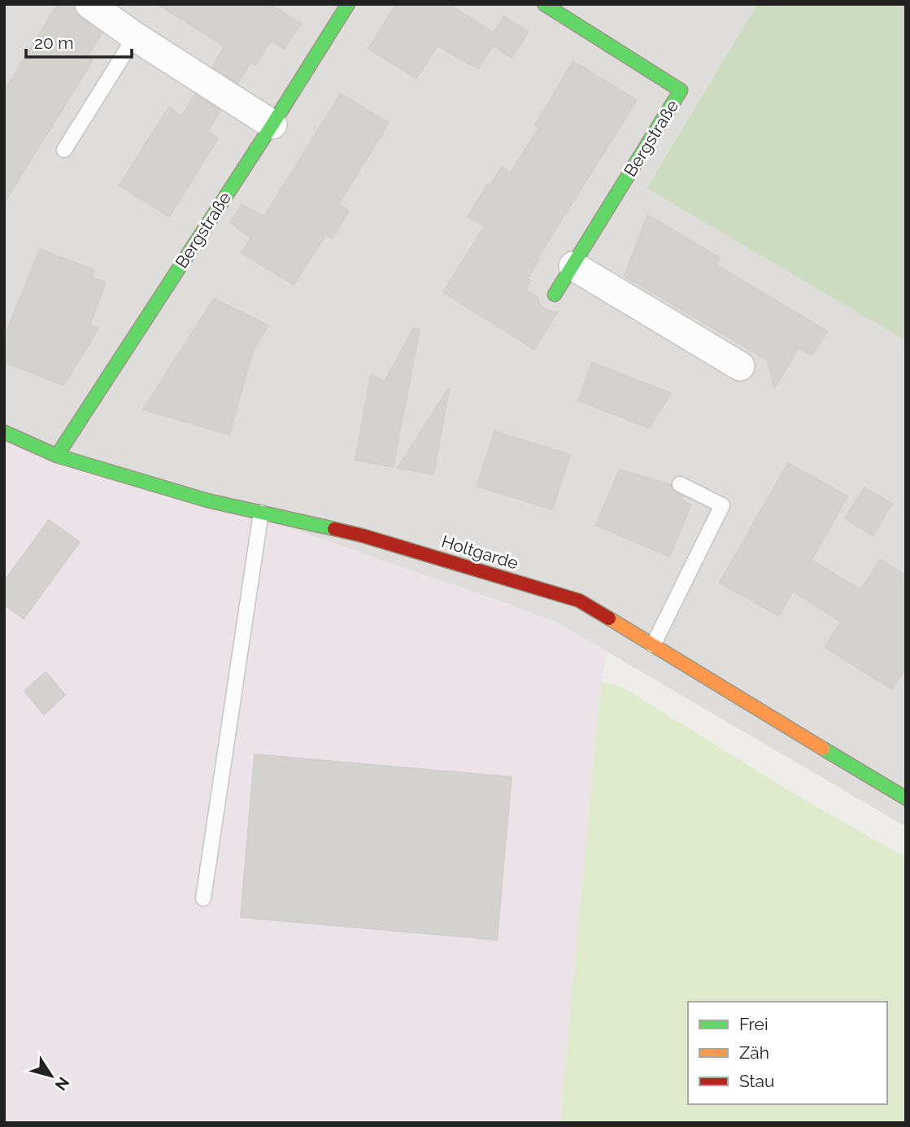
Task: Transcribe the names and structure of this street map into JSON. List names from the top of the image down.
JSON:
{
  "streets": {
    "street": ["Bergstraße", "Holtgarde"]
  },
  "crossings": [
    ["Bergstraße", "Holtgarde"]
  ],
  "legend": ["Frei", "Zäh", "Stau"],
  "scale_bar": "20 m",
  "north": "bottom right"
}
